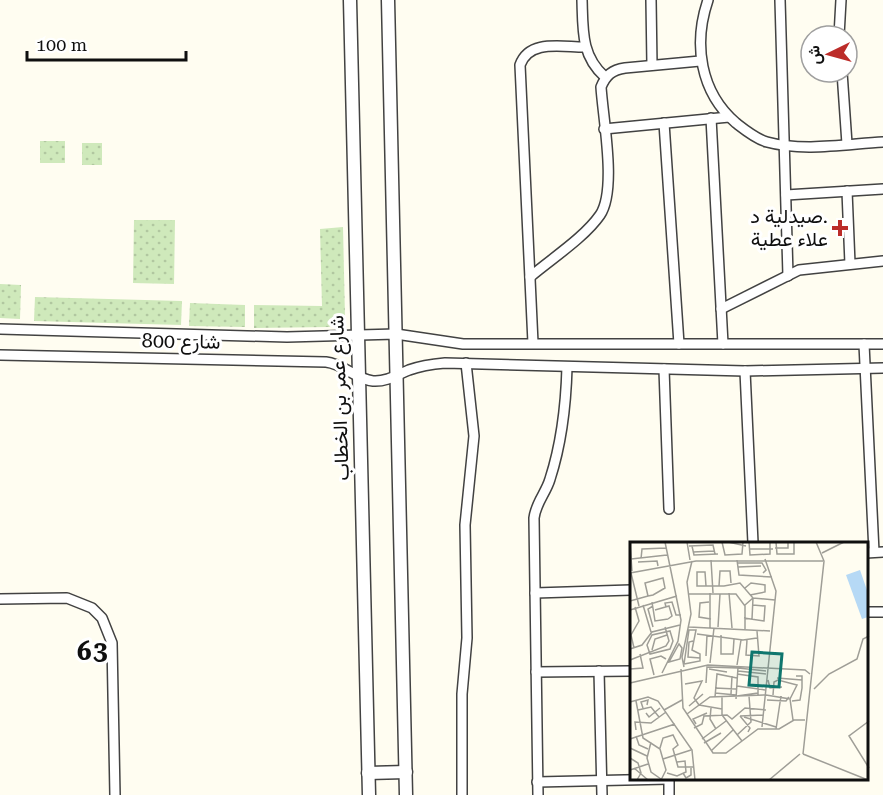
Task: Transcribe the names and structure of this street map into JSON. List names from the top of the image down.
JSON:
{
  "streets": {
    "street": ["شارع 800", "شارع عمر بن الخطاب"]
  },
  "crossings": [
    ["شارع 800", "شارع عمر بن الخطاب"]
  ],
  "districts": ["63"],
  "places": {
    "health": ["صيدلية د. علاء عطية"]
  },
  "scale_bar": "100 m",
  "north": "left"
}
